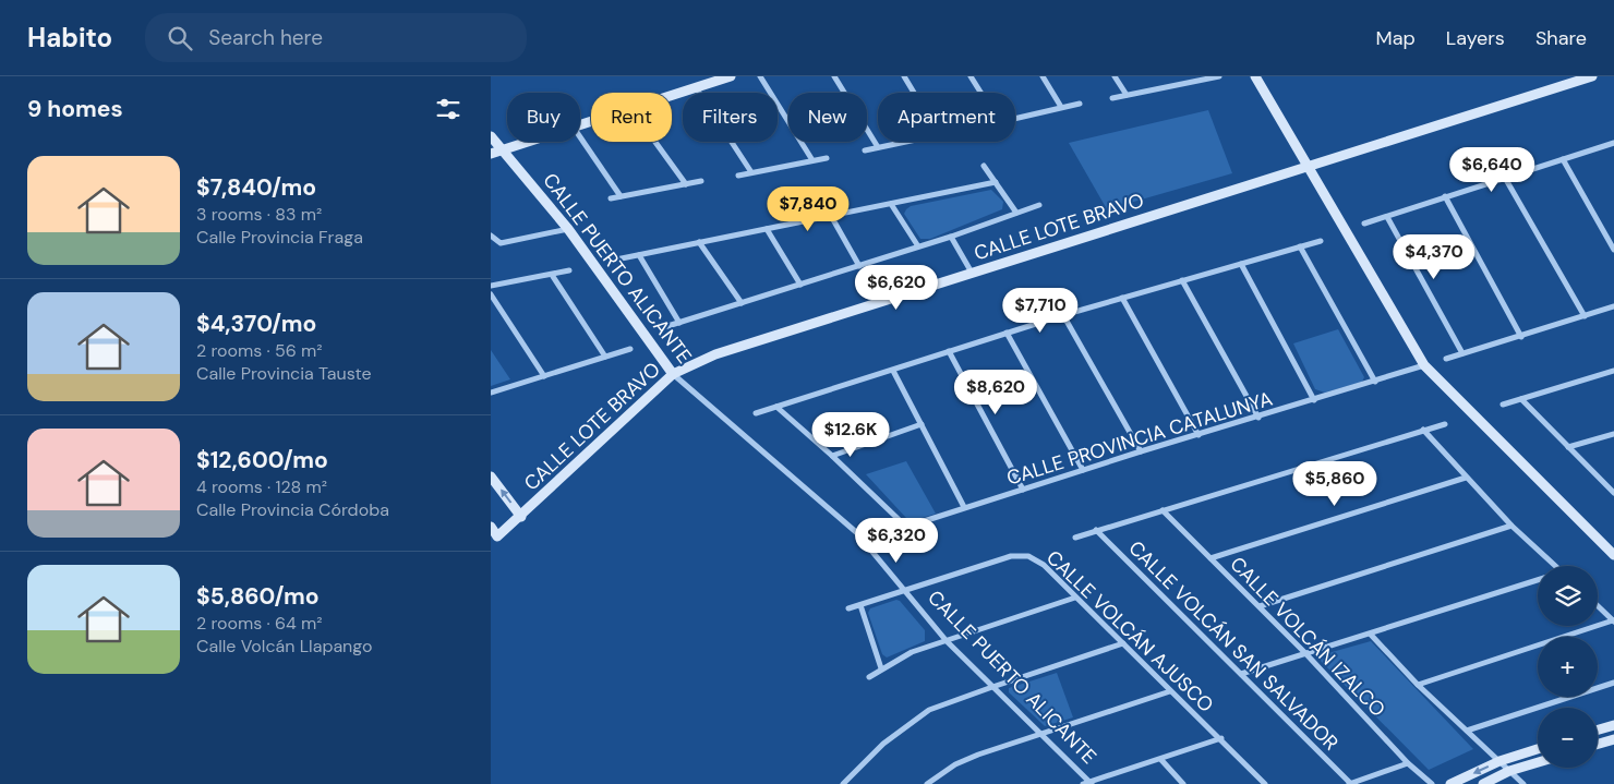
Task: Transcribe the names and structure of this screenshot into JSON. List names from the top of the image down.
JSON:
{
  "streets": {
    "street": [
      "CALLE LOTE BRAVO",
      "CALLE PUERTO ALICANTE",
      "CALLE PROVINCIA CATALUNYA",
      "CALLE VOLCÁN AJUSCO",
      "CALLE VOLCÁN IZALCO",
      "CALLE VOLCÁN SAN SALVADOR"
    ]
  },
  "crossings": [
    ["CALLE LOTE BRAVO", "CALLE PUERTO ALICANTE"],
    ["CALLE PUERTO ALICANTE", "CALLE VOLCÁN AJUSCO"],
    ["CALLE VOLCÁN IZALCO", "CALLE VOLCÁN SAN SALVADOR"]
  ],
  "page": {
    "header": "Habito",
    "search": "Search here",
    "nav": ["Map", "Layers", "Share"],
    "heading": "9 homes",
    "chip": [
      "Buy",
      "Rent",
      "Filters",
      "New",
      "Apartment"
    ],
    "list": [
      {
        "name": "$7,840/mo",
        "note": "3 rooms · 83 m² · Calle Provincia Fraga"
      },
      {
        "name": "$4,370/mo",
        "note": "2 rooms · 56 m² · Calle Provincia Tauste"
      },
      {
        "name": "$12,600/mo",
        "note": "4 rooms · 128 m² · Calle Provincia Córdoba"
      },
      {
        "name": "$5,860/mo",
        "note": "2 rooms · 64 m² · Calle Volcán Llapango"
      }
    ],
    "price": [
      "$6,640",
      "$7,840",
      "$4,370",
      "$6,620",
      "$7,710",
      "$8,620",
      "$12.6K",
      "$5,860",
      "$6,320"
    ],
    "map_buttons": ["+", "−"]
  }
}
